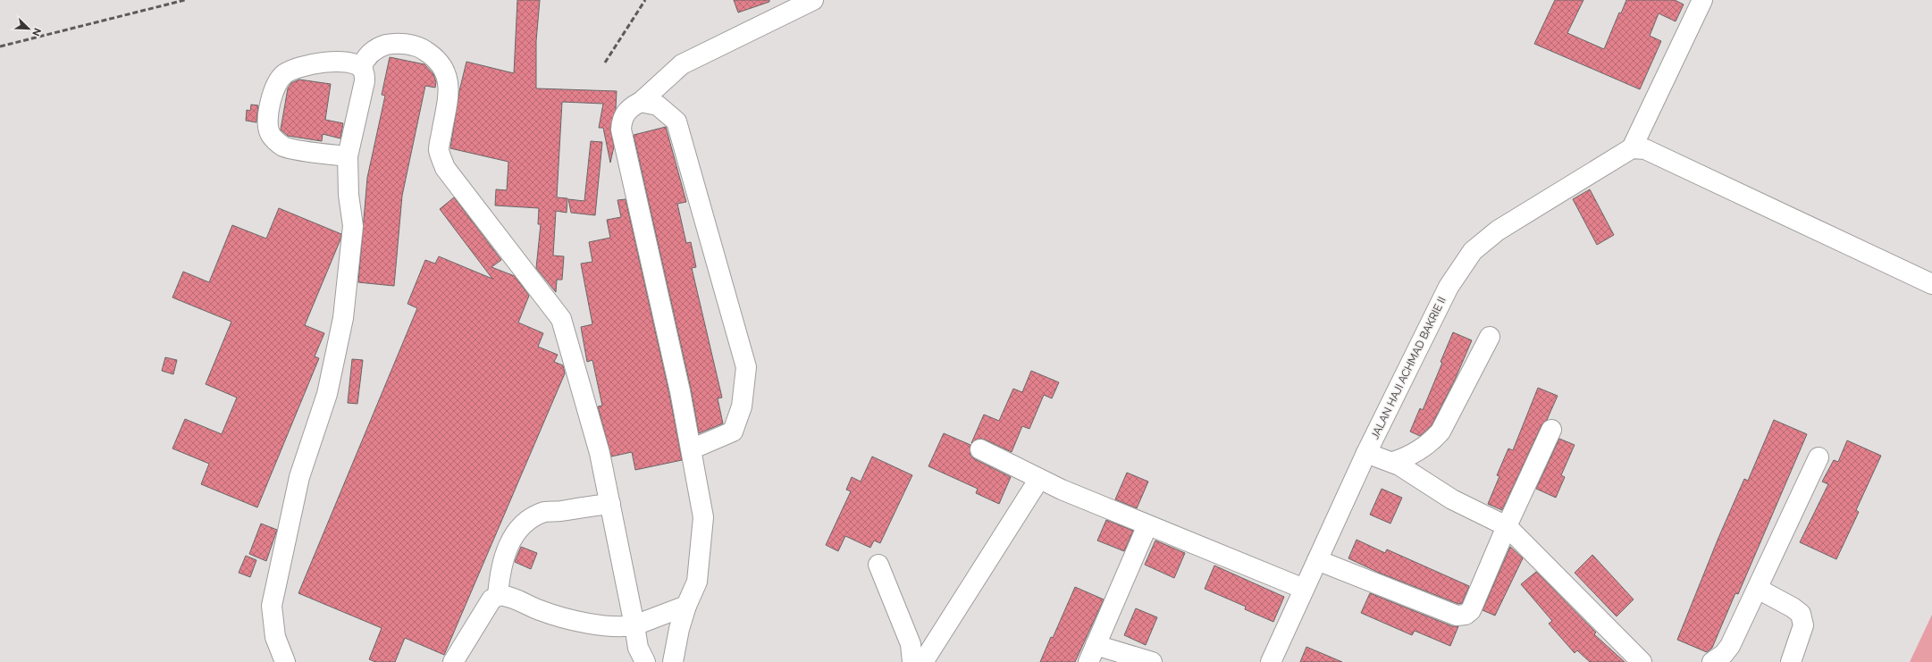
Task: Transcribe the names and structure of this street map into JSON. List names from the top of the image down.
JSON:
{
  "streets": {
    "street": ["JALAN HAJI ACHMAD BAKRIE II"]
  },
  "north": "bottom right"
}
